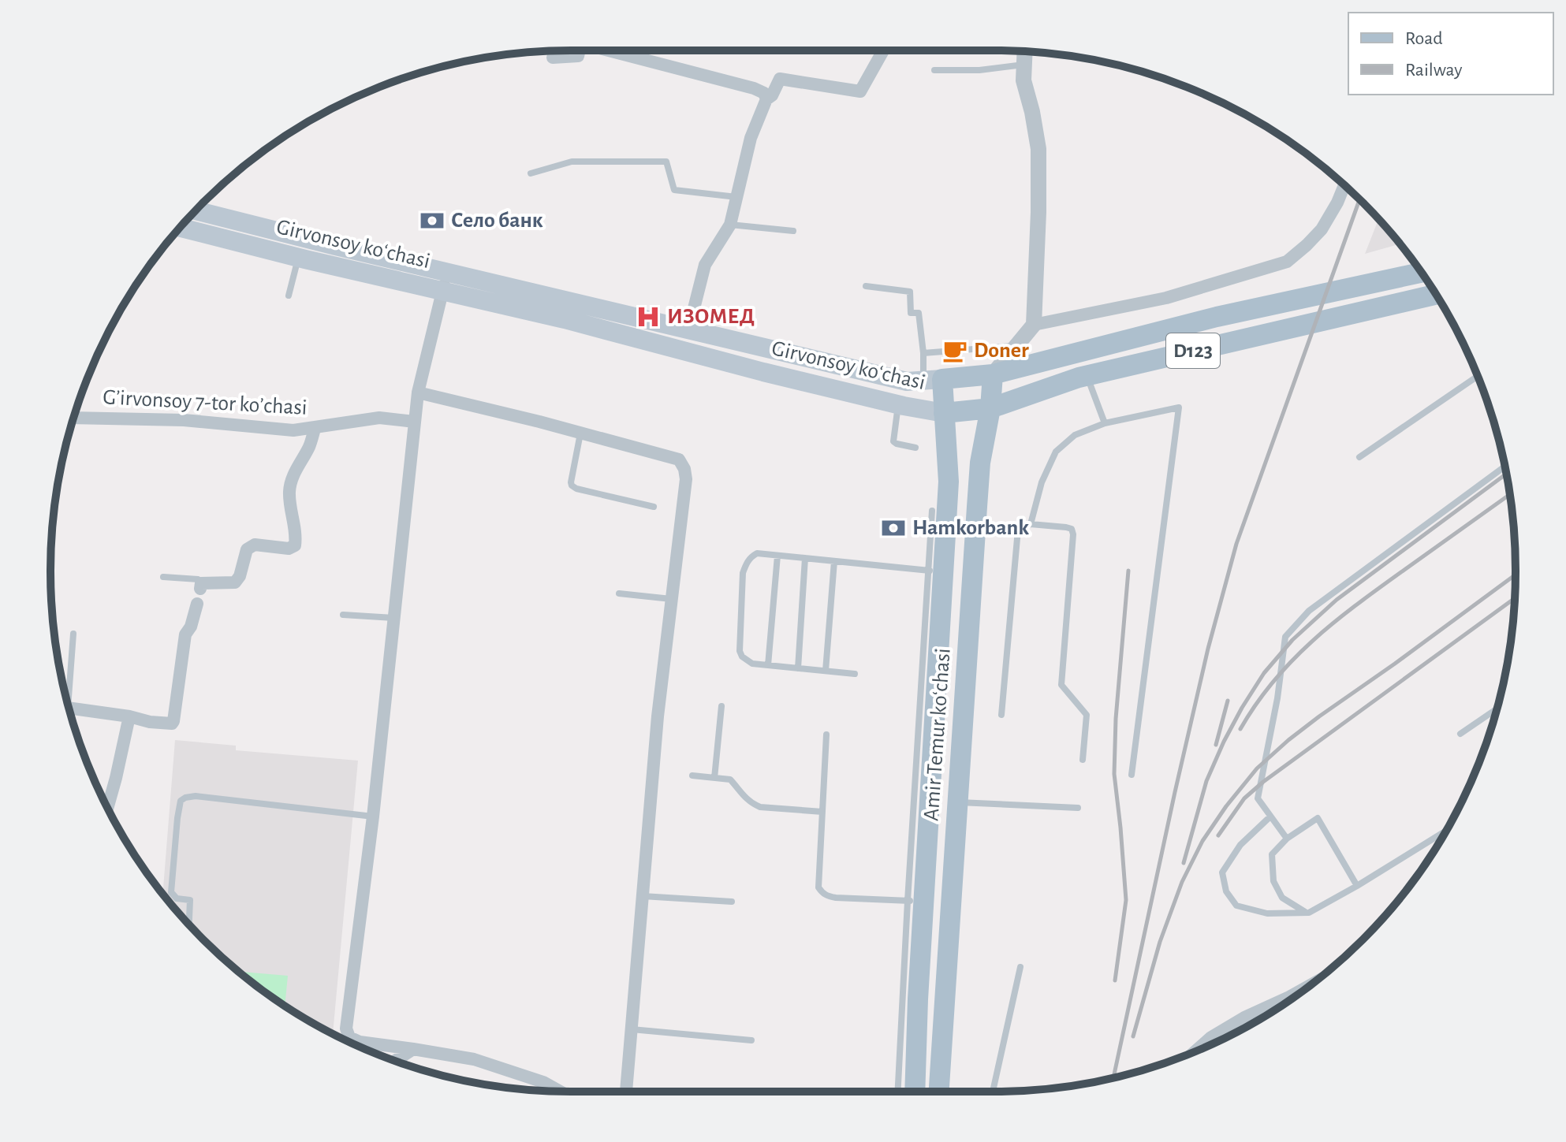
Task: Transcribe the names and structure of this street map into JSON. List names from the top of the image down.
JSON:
{
  "streets": {
    "main road": ["Girvonsoy koʻchasi", "D123", "Amir Temur koʻchasi"],
    "street": ["Gʼirvonsoy 7-tor koʼchasi"]
  },
  "crossings": [
    ["Girvonsoy koʻchasi", "Amir Temur koʻchasi"]
  ],
  "places": {
    "bank": ["Село банк", "Hamkorbank"],
    "hospital": ["ИЗОМЕД"],
    "cafe": ["Doner"]
  },
  "legend": ["Road", "Railway"]
}
